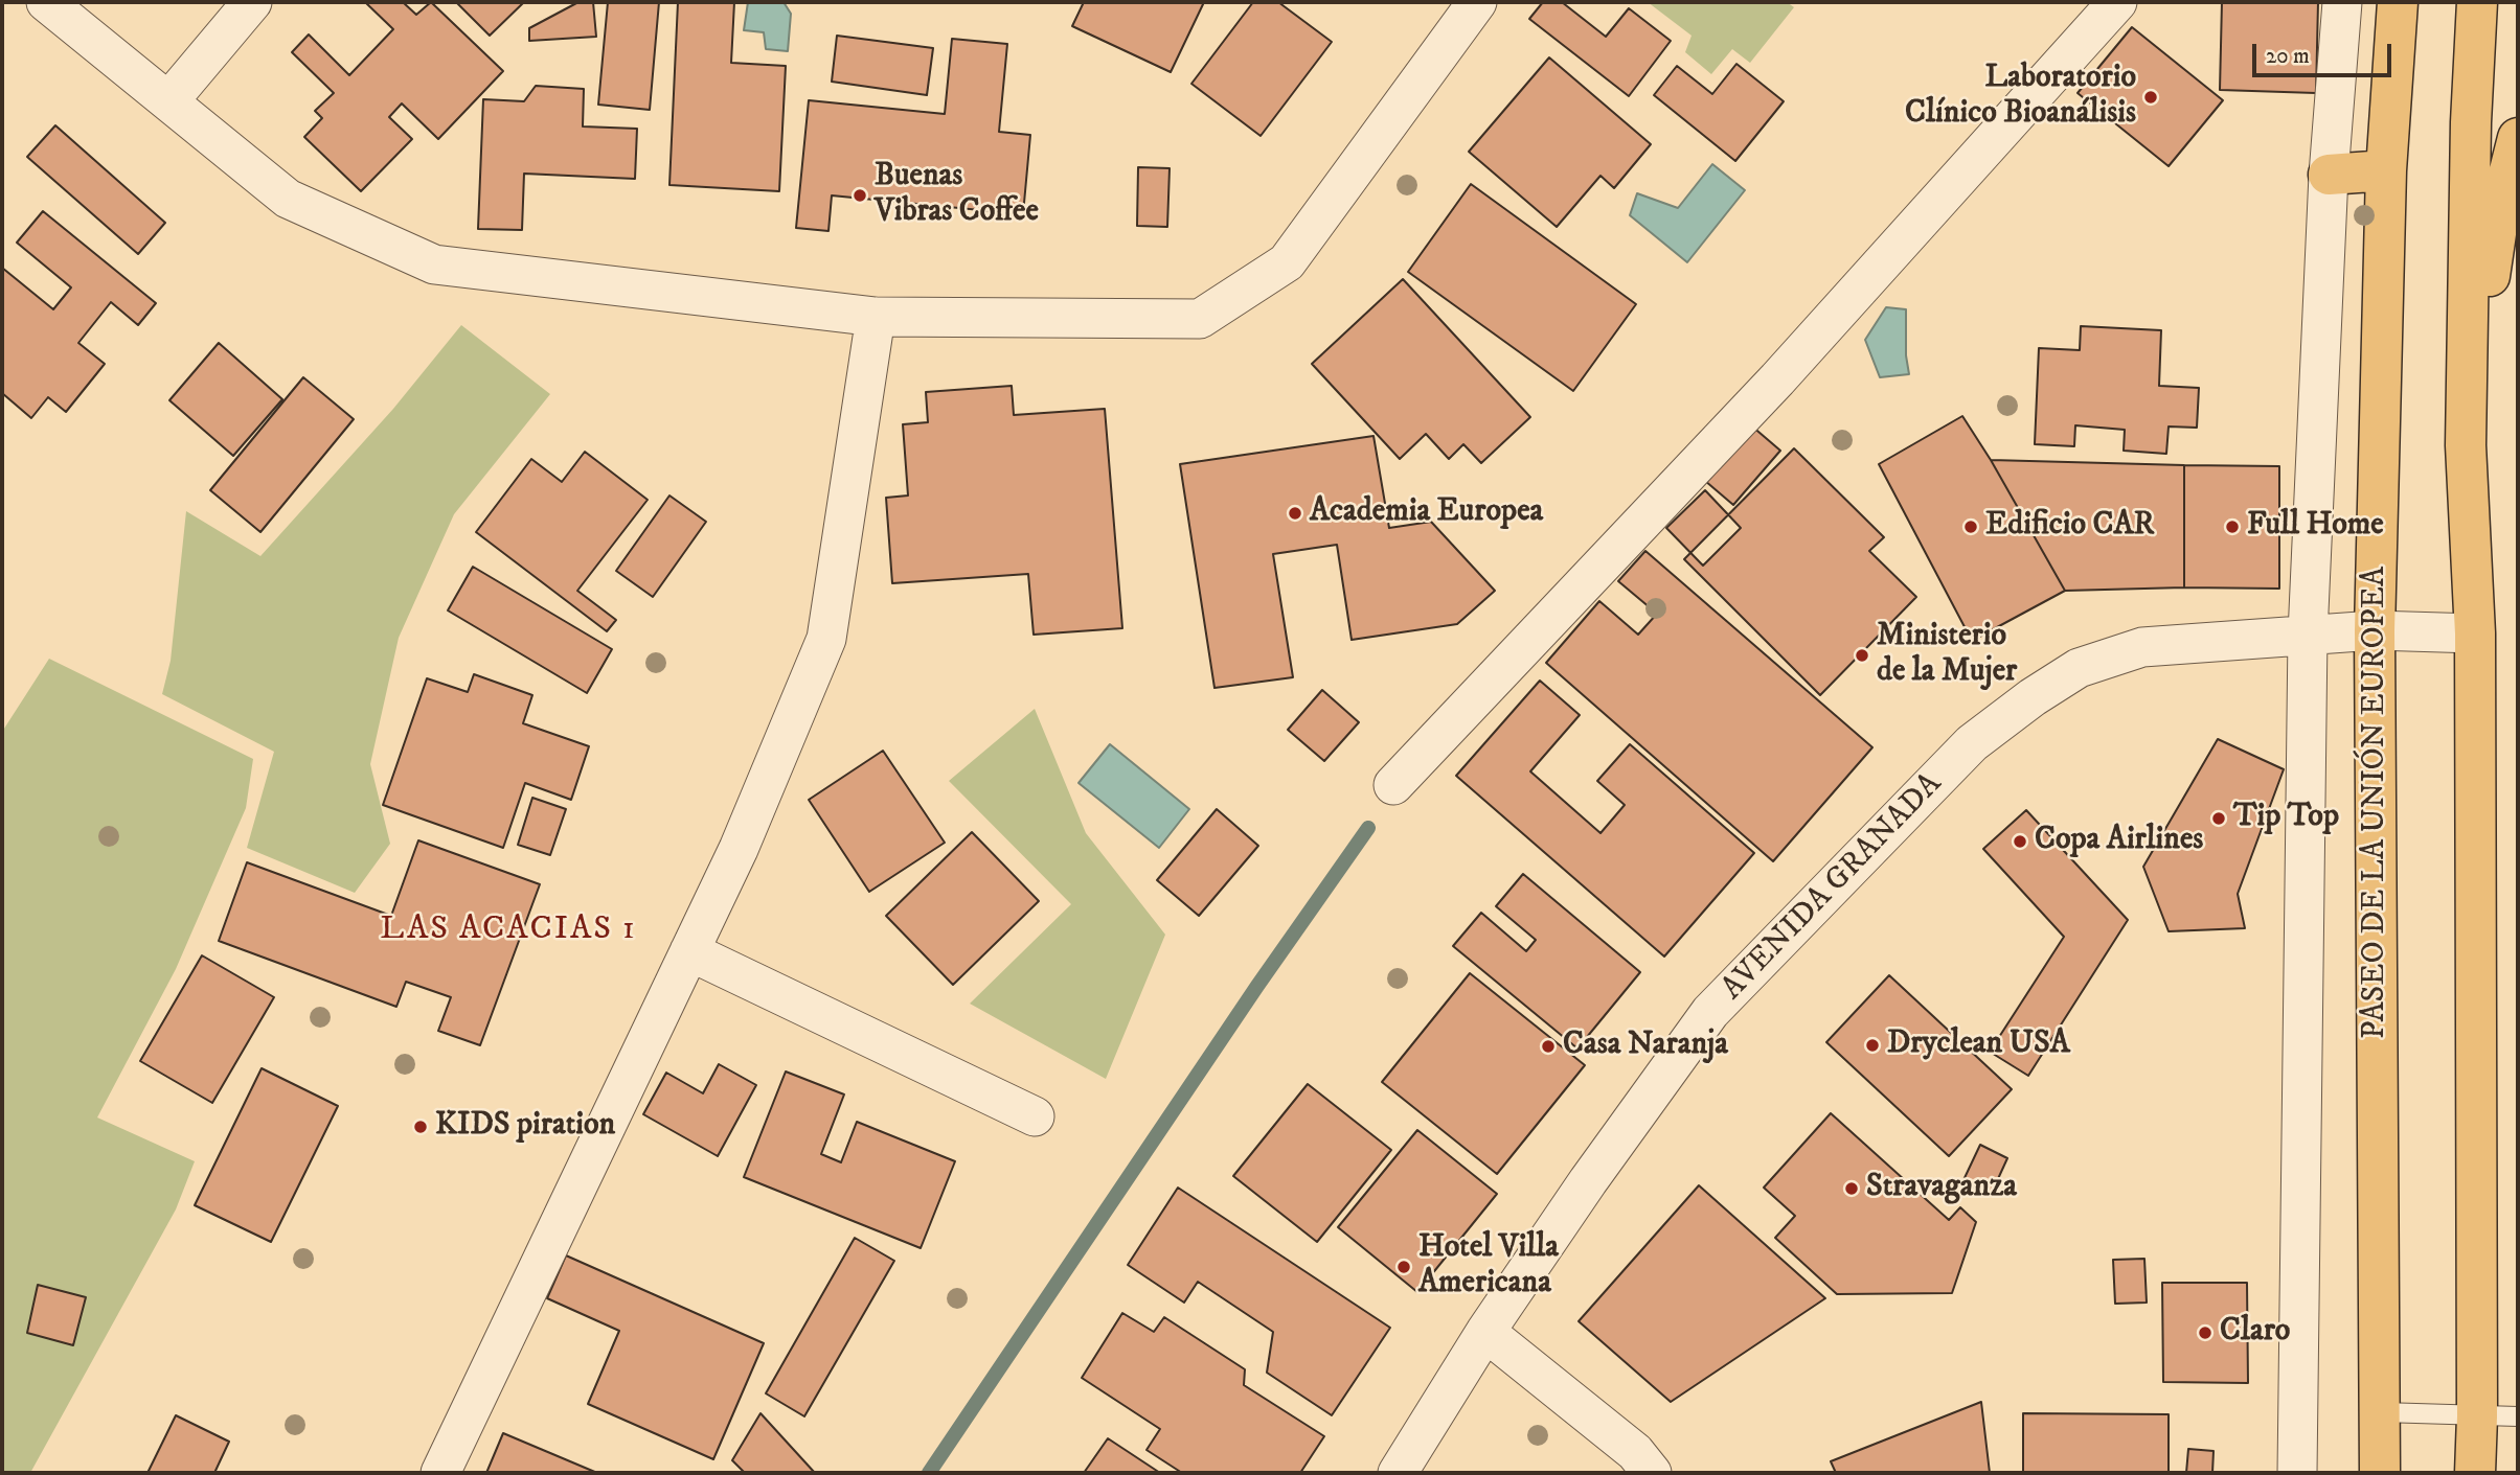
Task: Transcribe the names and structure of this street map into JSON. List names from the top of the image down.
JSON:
{
  "streets": {
    "highway": ["PASEO DE LA UNIÓN EUROPEA"],
    "street": ["AVENIDA GRANADA"]
  },
  "crossings": [
    ["PASEO DE LA UNIÓN EUROPEA", "AVENIDA GRANADA"]
  ],
  "districts": ["LAS ACACIAS 1"],
  "places": [
    "Laboratorio Clínico Bioanálisis",
    "Buenas Vibras Coffee",
    "Academia Europea",
    "Edificio CAR",
    "Full Home",
    "Ministerio de la Mujer",
    "Tip Top",
    "Copa Airlines",
    "Dryclean USA",
    "Casa Naranja",
    "KIDS piration",
    "Stravaganza",
    "Hotel Villa Americana",
    "Claro"
  ],
  "scale_bar": "20 m"
}
